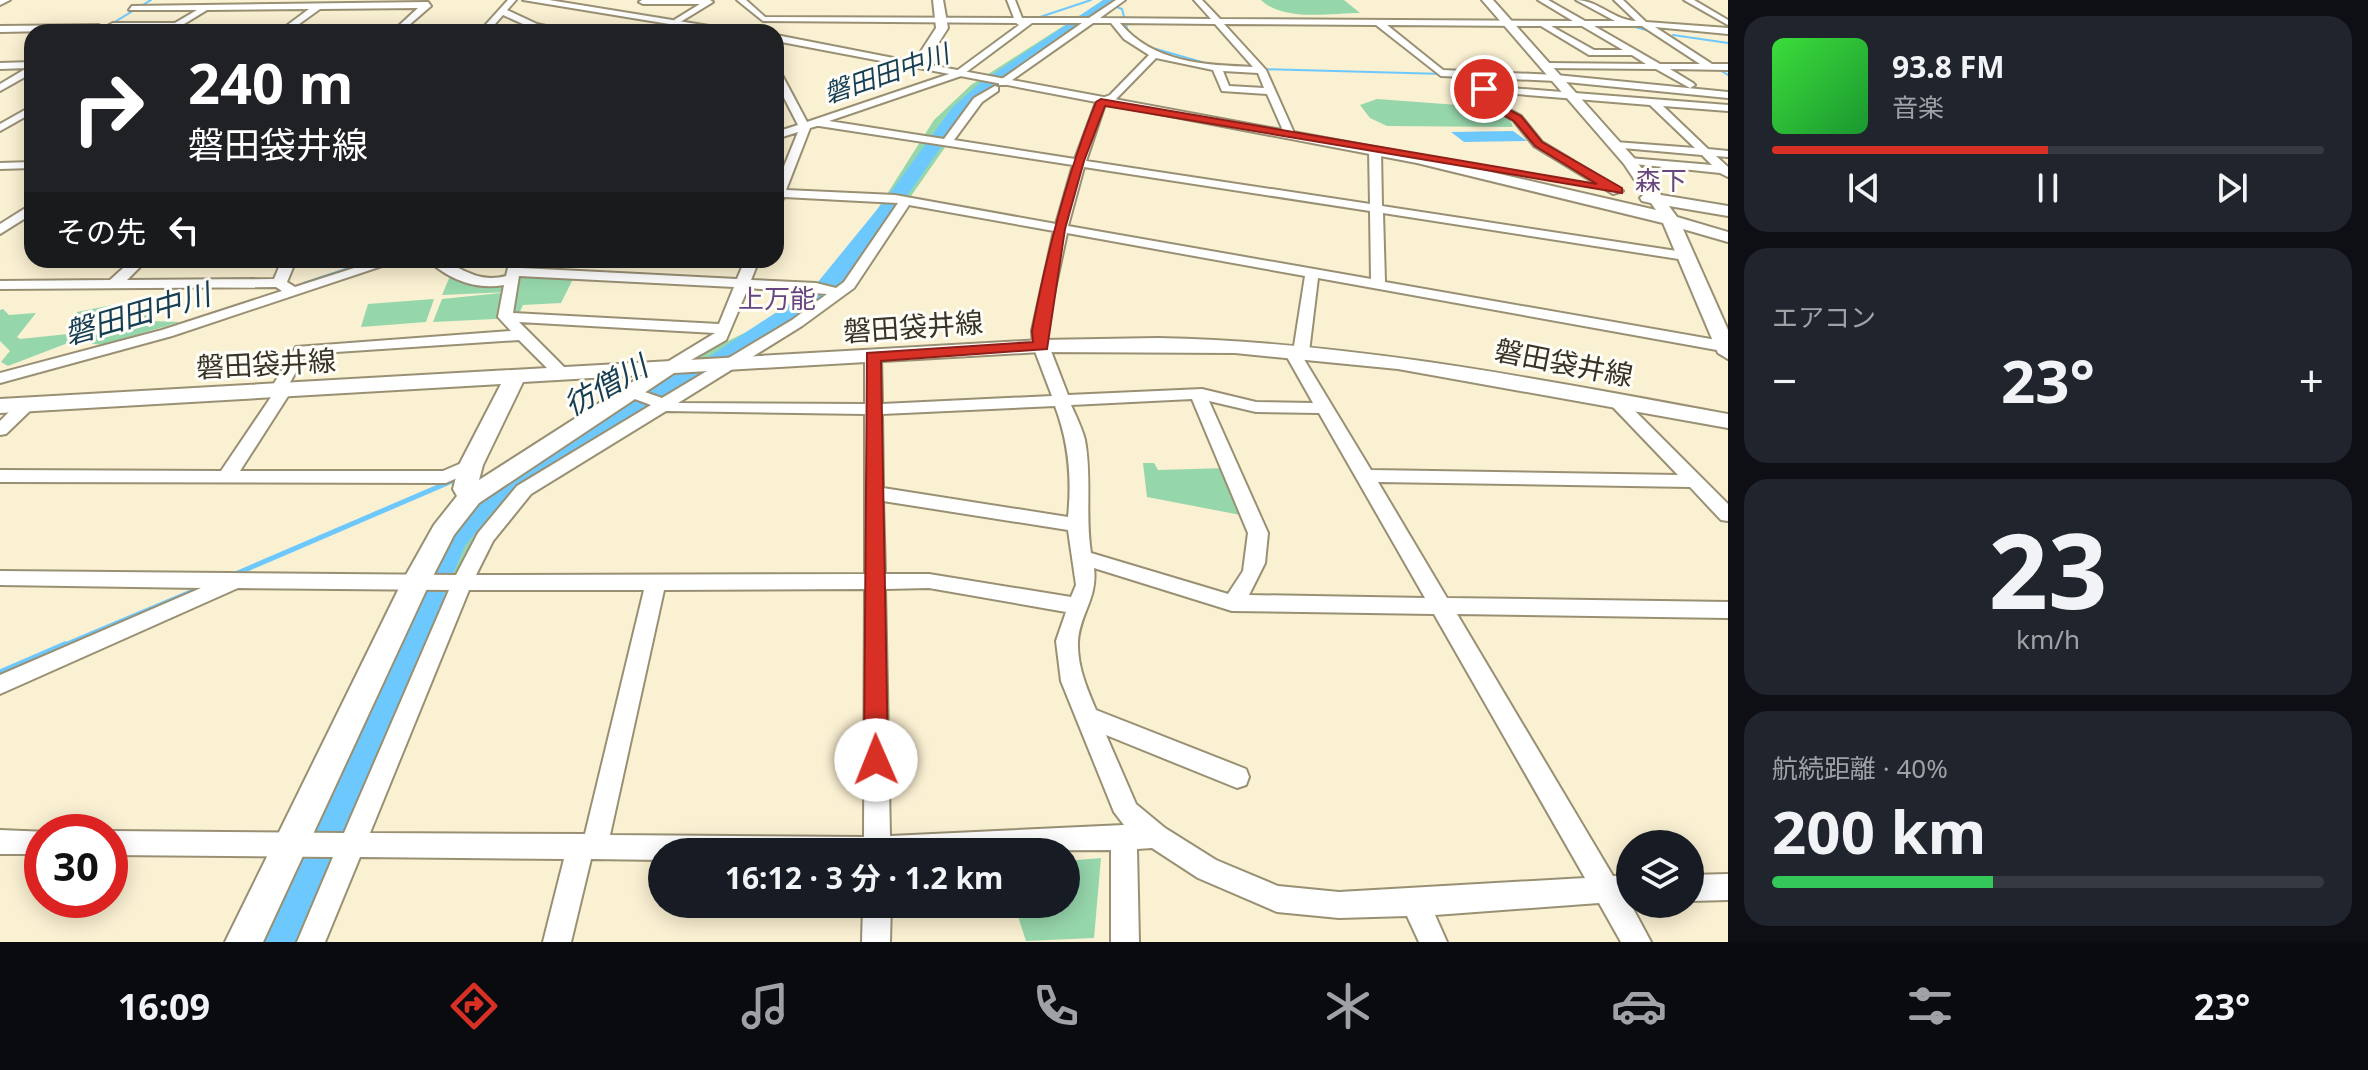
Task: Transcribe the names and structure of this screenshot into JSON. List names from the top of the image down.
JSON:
{
  "streets": {
    "main road": ["磐田袋井線"]
  },
  "districts": ["森下", "上万能"],
  "water": ["磐田田中川", "彷僧川"],
  "page": {
    "turn": ["240 m", "磐田袋井線"],
    "song": ["93.8 FM", "音楽"],
    "then": "その先",
    "tile": [
      "エアコン",
      ["23", "km/h"],
      ["航続距離 · 40%", "200 km"]
    ],
    "heat": ["−", "23°", "+"],
    "limit": "30",
    "trip": "16:12 · 3 分 · 1.2 km",
    "tabs": ["16:09", "23°"]
  }
}
